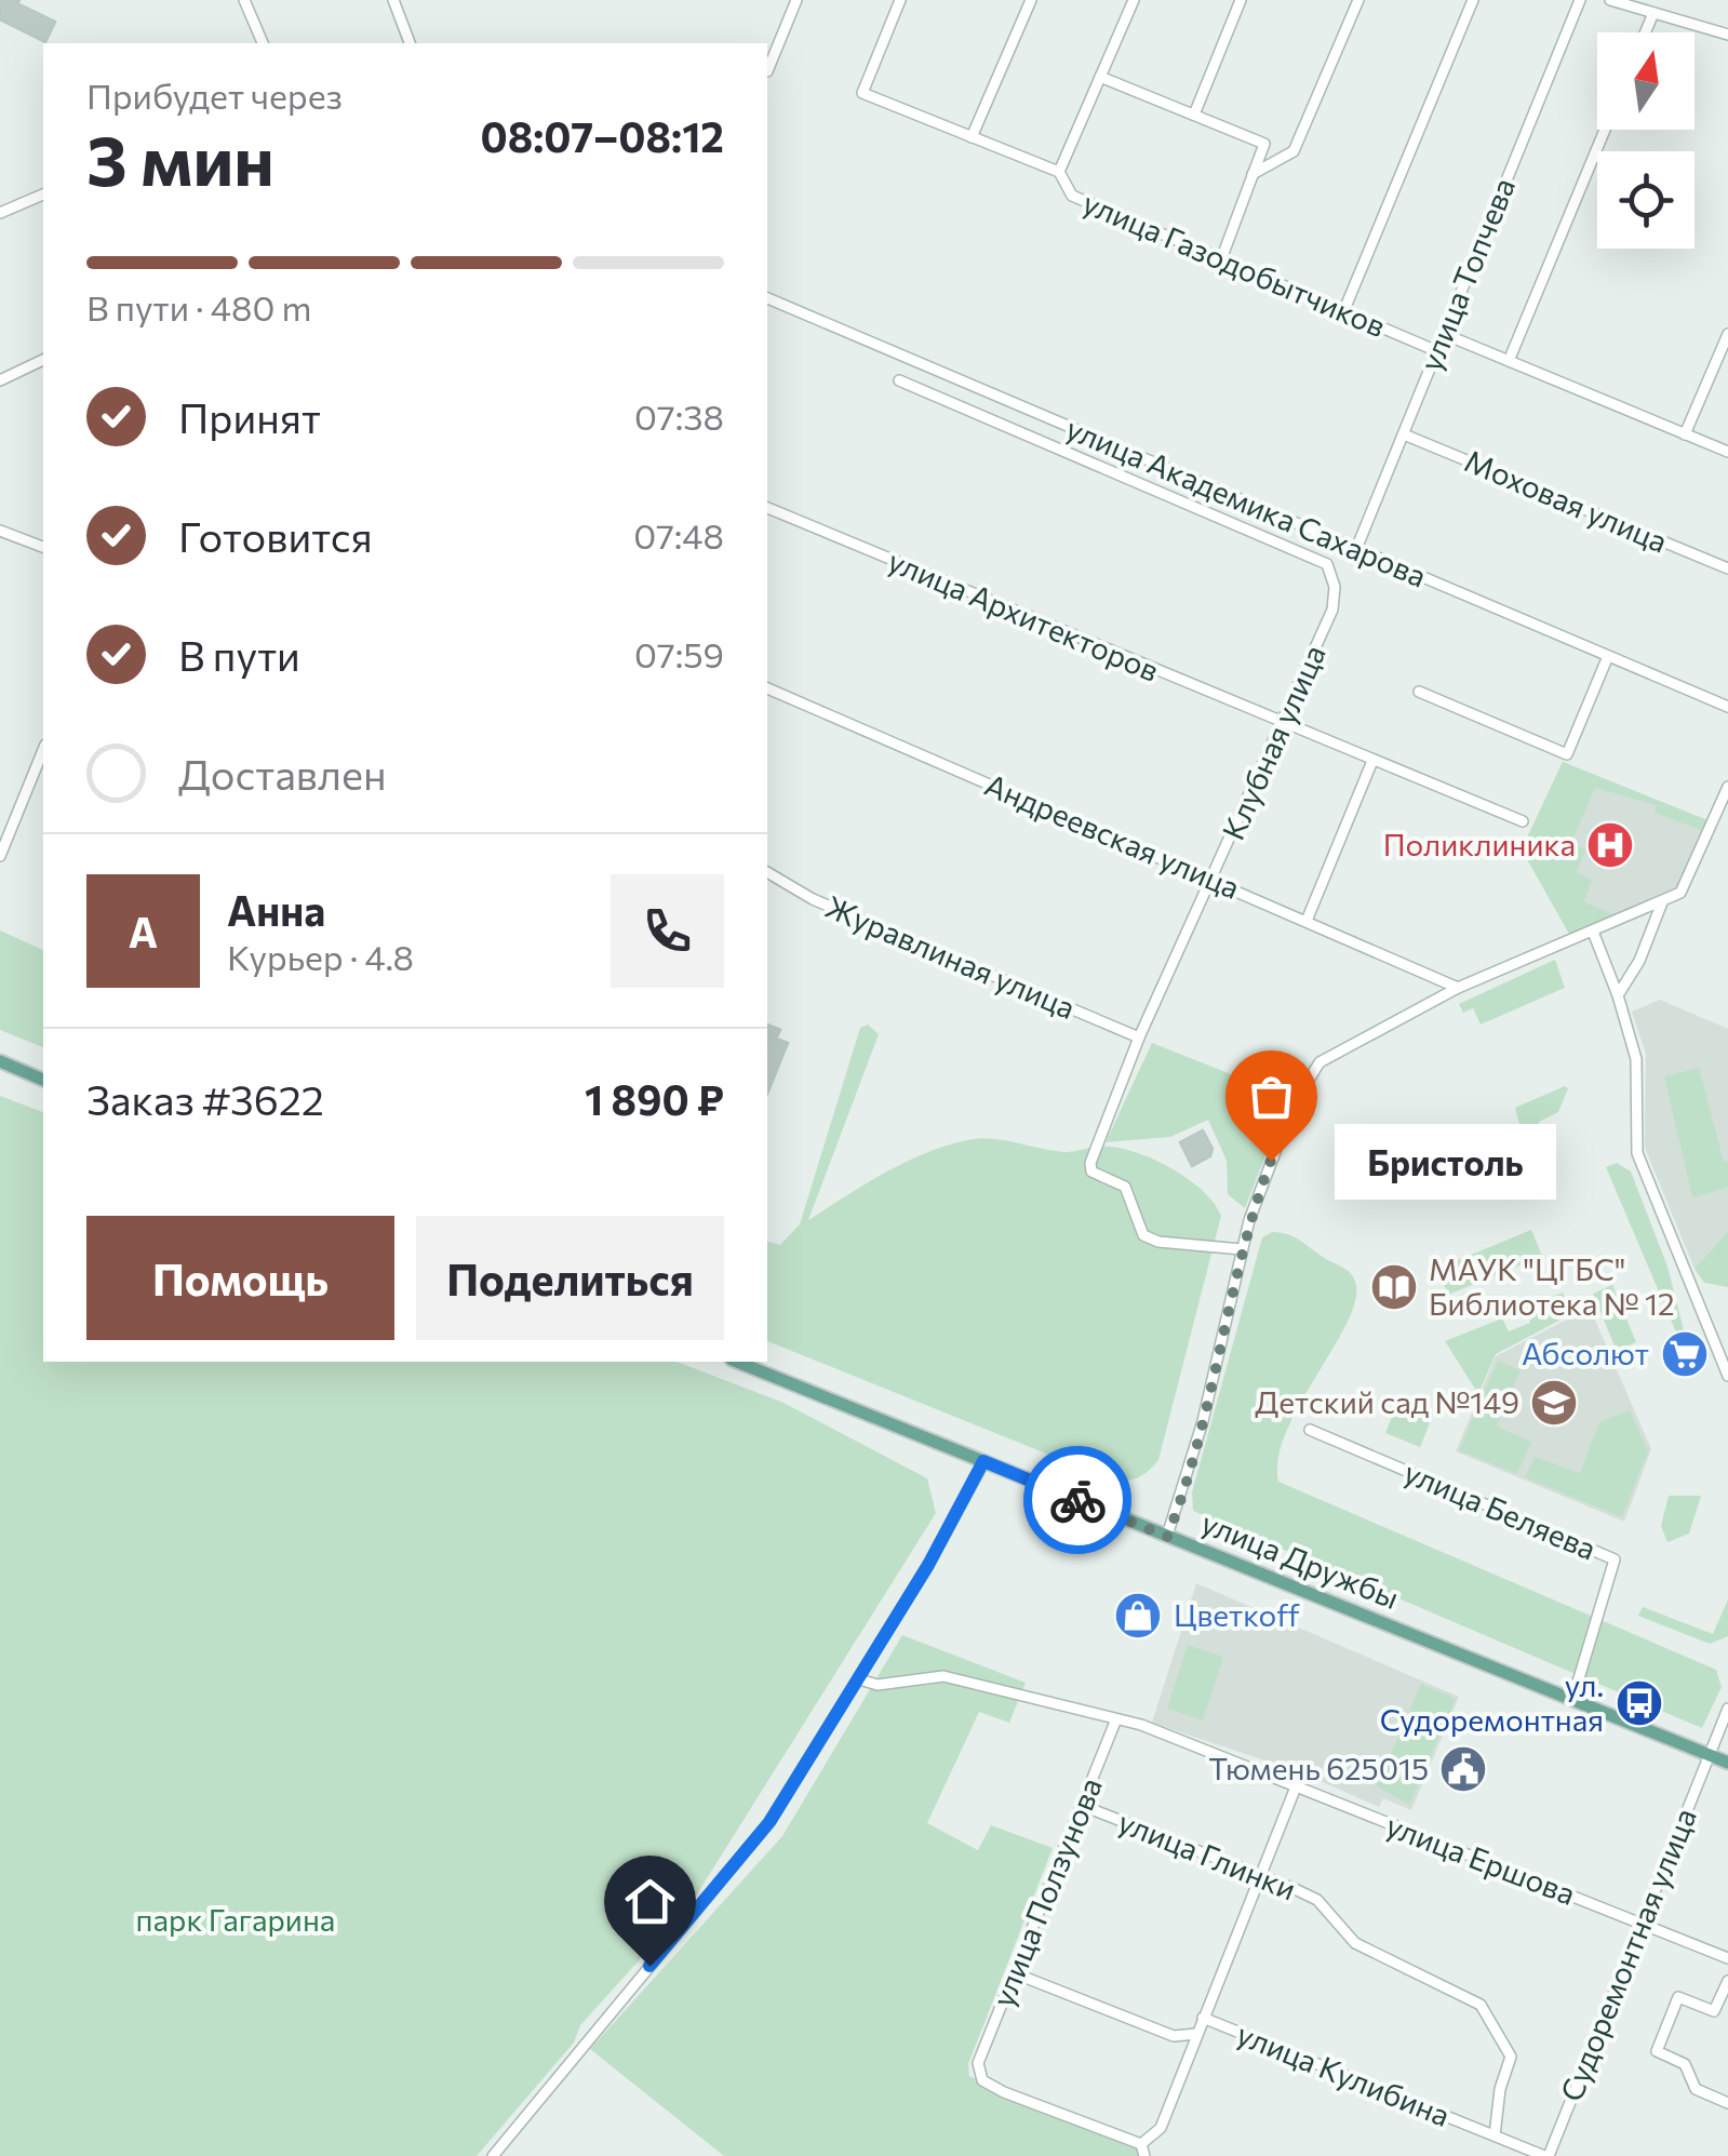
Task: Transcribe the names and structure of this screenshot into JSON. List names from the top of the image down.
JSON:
{
  "streets": {
    "main road": ["улица Дружбы"],
    "street": [
      "улица Газодобытчиков",
      "улица Топчева",
      "Моховая улица",
      "улица Академика Сахарова",
      "улица Архитекторов",
      "Клубная улица",
      "Андреевская улица",
      "Журавлиная улица",
      "улица Беляева",
      "улица Глинки",
      "улица Ершова",
      "улица Ползунова",
      "Судоремонтная улица",
      "улица Кулибина"
    ]
  },
  "crossings": [
    ["улица Газодобытчиков", "улица Топчева"],
    ["улица Топчева", "Моховая улица"],
    ["улица Топчева", "улица Академика Сахарова"],
    ["улица Архитекторов", "Клубная улица"],
    ["Клубная улица", "Андреевская улица"],
    ["Клубная улица", "Журавлиная улица"],
    ["улица Беляева", "улица Дружбы"],
    ["улица Дружбы", "Судоремонтная улица"],
    ["улица Глинки", "улица Ползунова"],
    ["улица Глинки", "улица Кулибина"],
    ["улица Ершова", "улица Ползунова"],
    ["улица Ершова", "Судоремонтная улица"],
    ["улица Ползунова", "улица Кулибина"],
    ["Судоремонтная улица", "улица Кулибина"]
  ],
  "parks": ["парк Гагарина"],
  "places": {
    "hospital": ["Поликлиника"],
    "other": ["Бристоль"],
    "library": ["МАУК \"ЦГБС\" Библиотека № 12"],
    "supermarket": ["Абсолют"],
    "school or university": ["Детский сад №149"],
    "shop": ["Цветкоff"],
    "bus stop": ["ул. Судоремонтная"],
    "public building": ["Тюмень 625015"]
  },
  "north": "top",
  "page": {
    "heading": ["3 мин", "Прибудет через", "08:07–08:12"],
    "panel": [
      "Анна",
      "Курьер · 4.8",
      "Заказ #3622",
      "1 890 ₽"
    ],
    "bar": "В пути · 480 m",
    "list": [
      ["Принят", "07:38"],
      ["Готовится", "07:48"],
      ["В пути", "07:59"],
      "Доставлен"
    ],
    "round": "А",
    "bubble": "Бристоль",
    "buttons": ["Помощь", "Поделиться"]
  }
}
